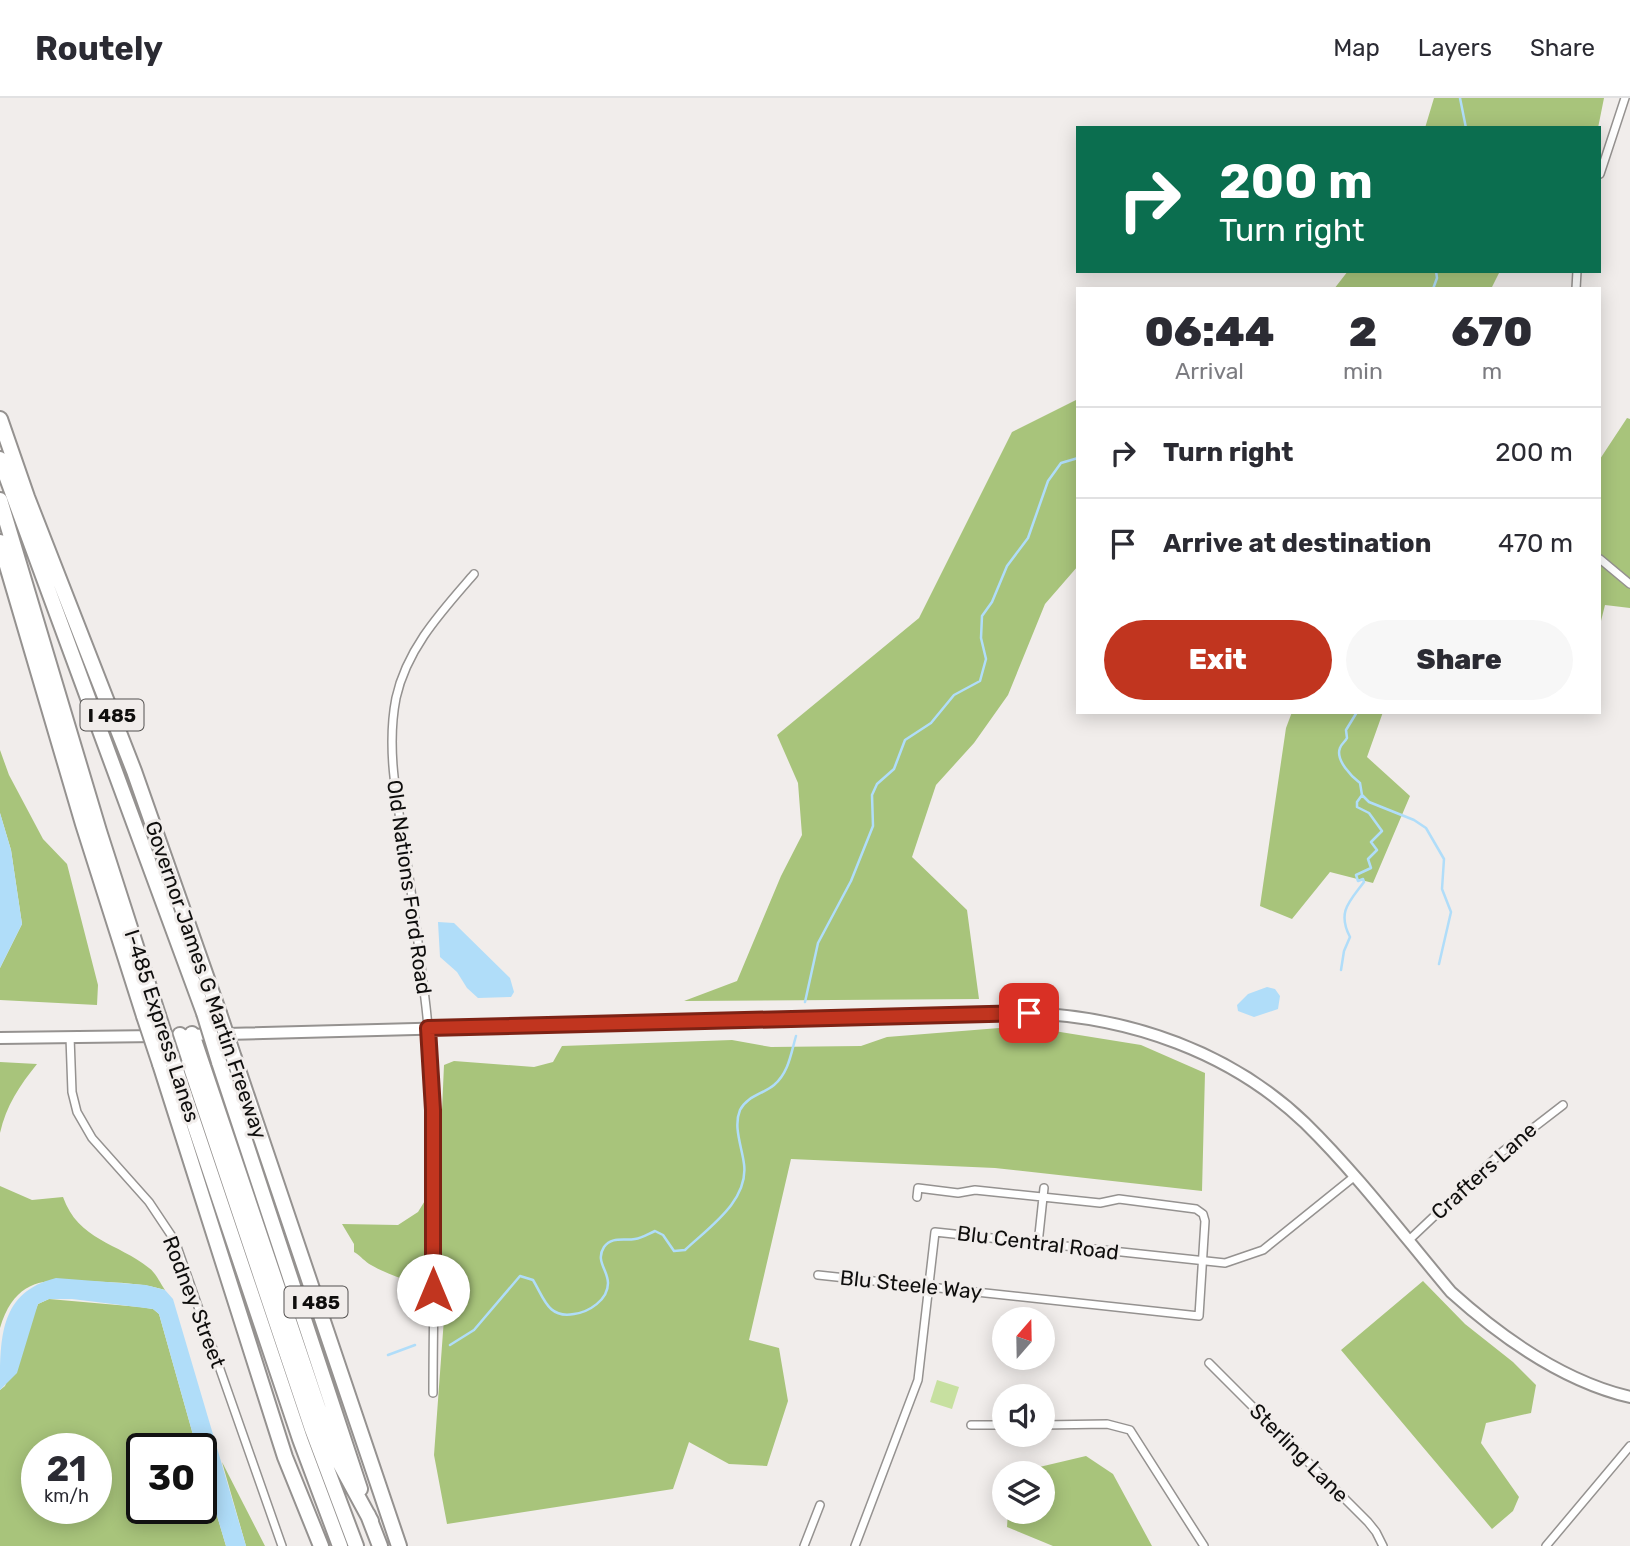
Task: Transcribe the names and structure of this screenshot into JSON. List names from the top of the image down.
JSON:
{
  "streets": {
    "highway": ["I 485", "Governor James G Martin Freeway", "I-485 Express Lanes"],
    "street": [
      "Old Nations Ford Road",
      "Crafters Lane",
      "Blu Central Road",
      "Blu Steele Way",
      "Rodney Street",
      "Sterling Lane"
    ]
  },
  "crossings": [
    ["I 485", "I-485 Express Lanes"],
    ["Governor James G Martin Freeway", "I-485 Express Lanes"],
    ["Blu Central Road", "Blu Steele Way"]
  ],
  "north": "top",
  "page": {
    "header": "Routely",
    "nav": ["Map", "Layers", "Share"],
    "turn": ["200 m", "Turn right"],
    "eta": [
      "06:44",
      "Arrival",
      "2",
      "min",
      "670",
      "m"
    ],
    "list": [
      {
        "name": "Turn right",
        "value": "200 m"
      },
      {
        "name": "Arrive at destination",
        "value": "470 m"
      }
    ],
    "buttons": ["Exit", "Share"],
    "speed": "21 km/h",
    "limit": "30"
  }
}
